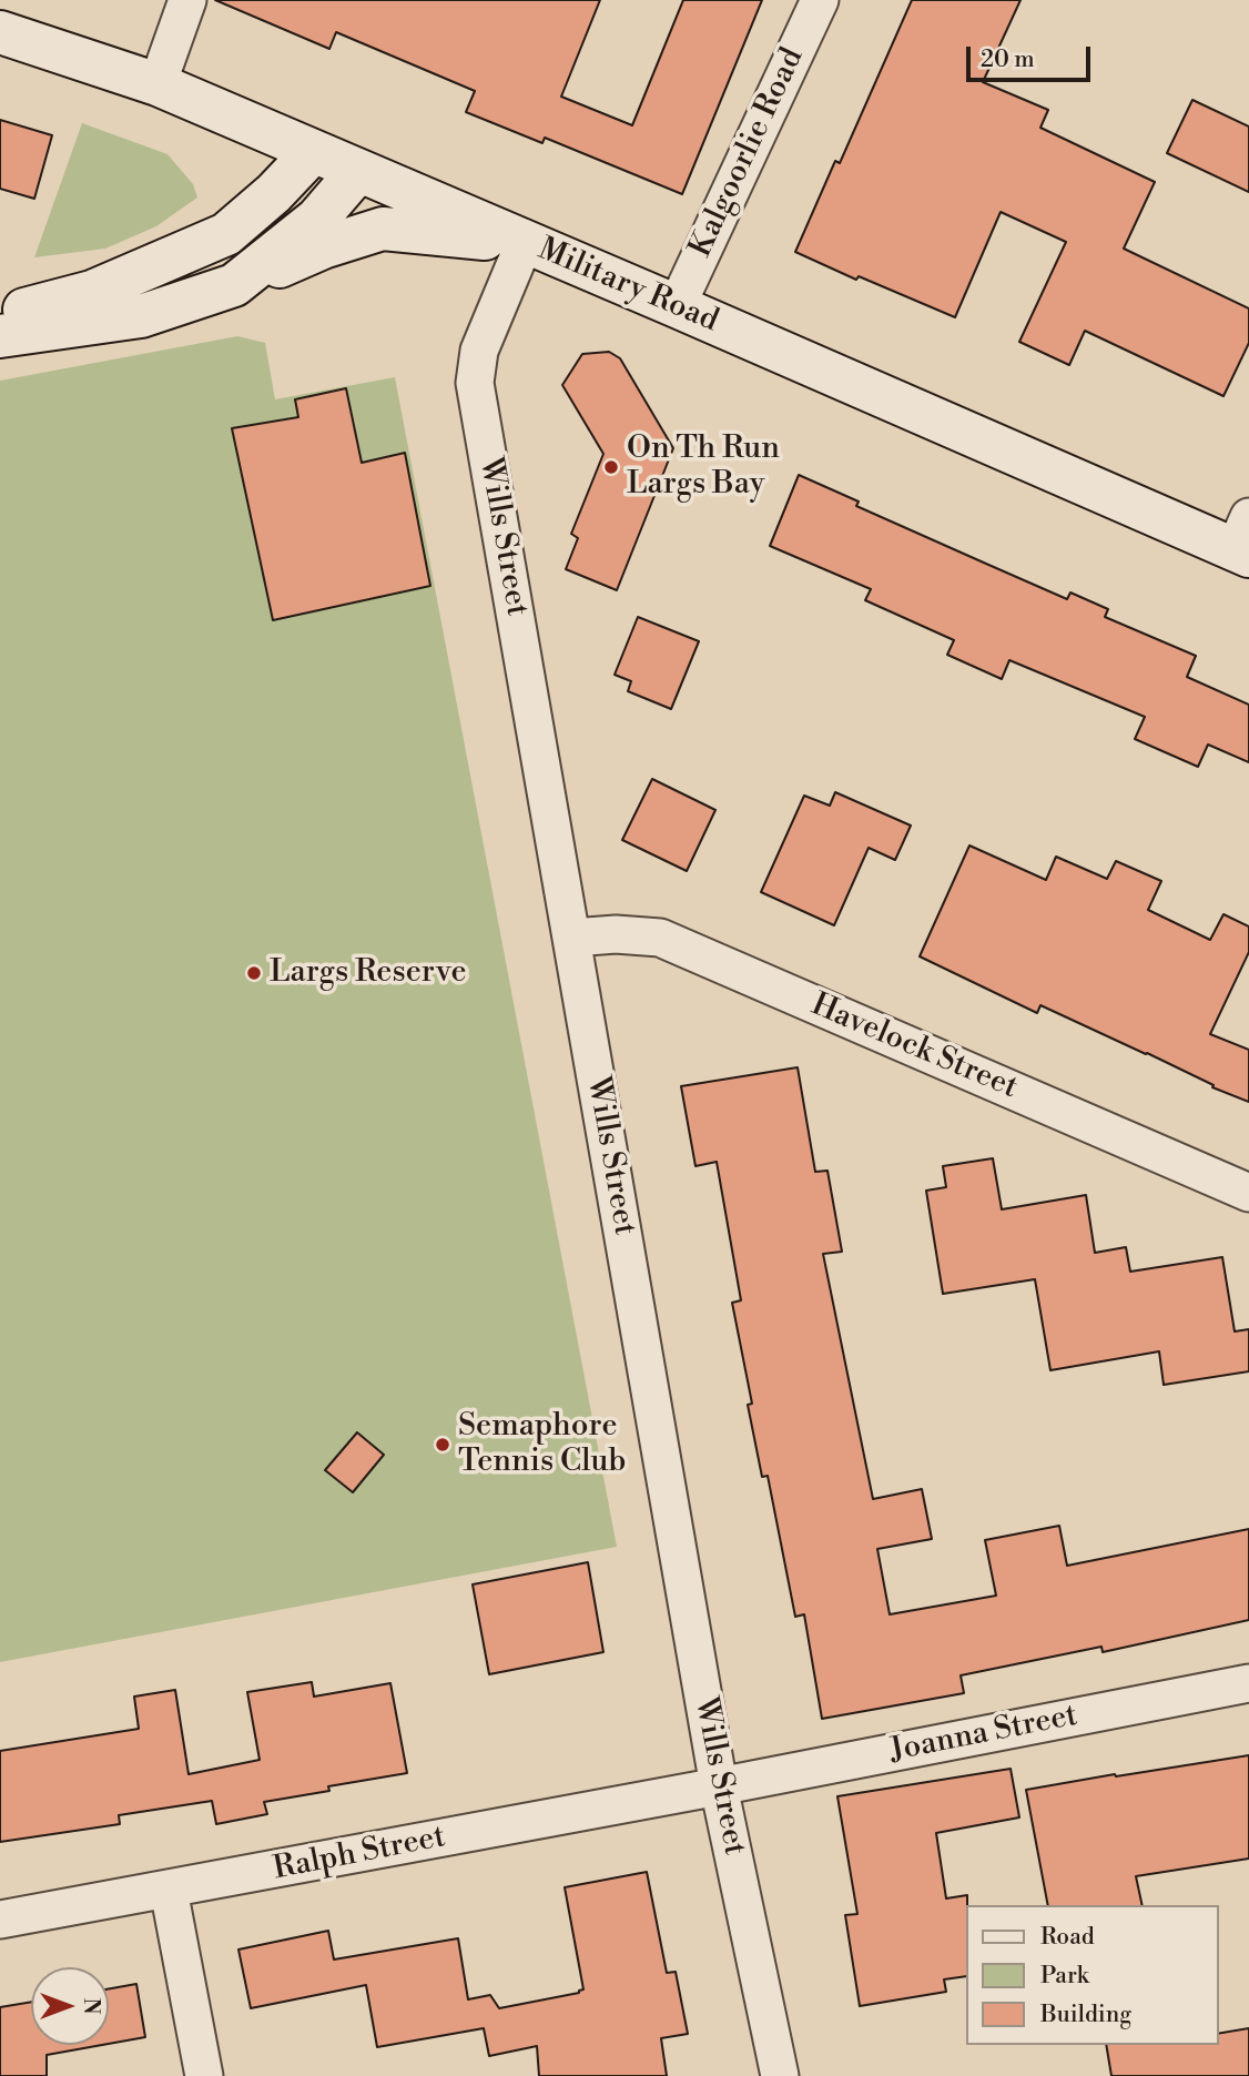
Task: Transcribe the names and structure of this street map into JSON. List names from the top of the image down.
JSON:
{
  "streets": {
    "main road": ["Military Road"],
    "street": [
      "Kalgoorlie Road",
      "Wills Street",
      "Havelock Street",
      "Joanna Street",
      "Ralph Street"
    ]
  },
  "crossings": [
    ["Kalgoorlie Road", "Military Road"],
    ["Military Road", "Wills Street"],
    ["Wills Street", "Havelock Street"],
    ["Wills Street", "Joanna Street"],
    ["Wills Street", "Ralph Street"],
    ["Joanna Street", "Ralph Street"]
  ],
  "places": ["On Th Run Largs Bay", "Largs Reserve", "Semaphore Tennis Club"],
  "legend": ["Road", "Park", "Building"],
  "scale_bar": "20 m",
  "north": "right"
}
